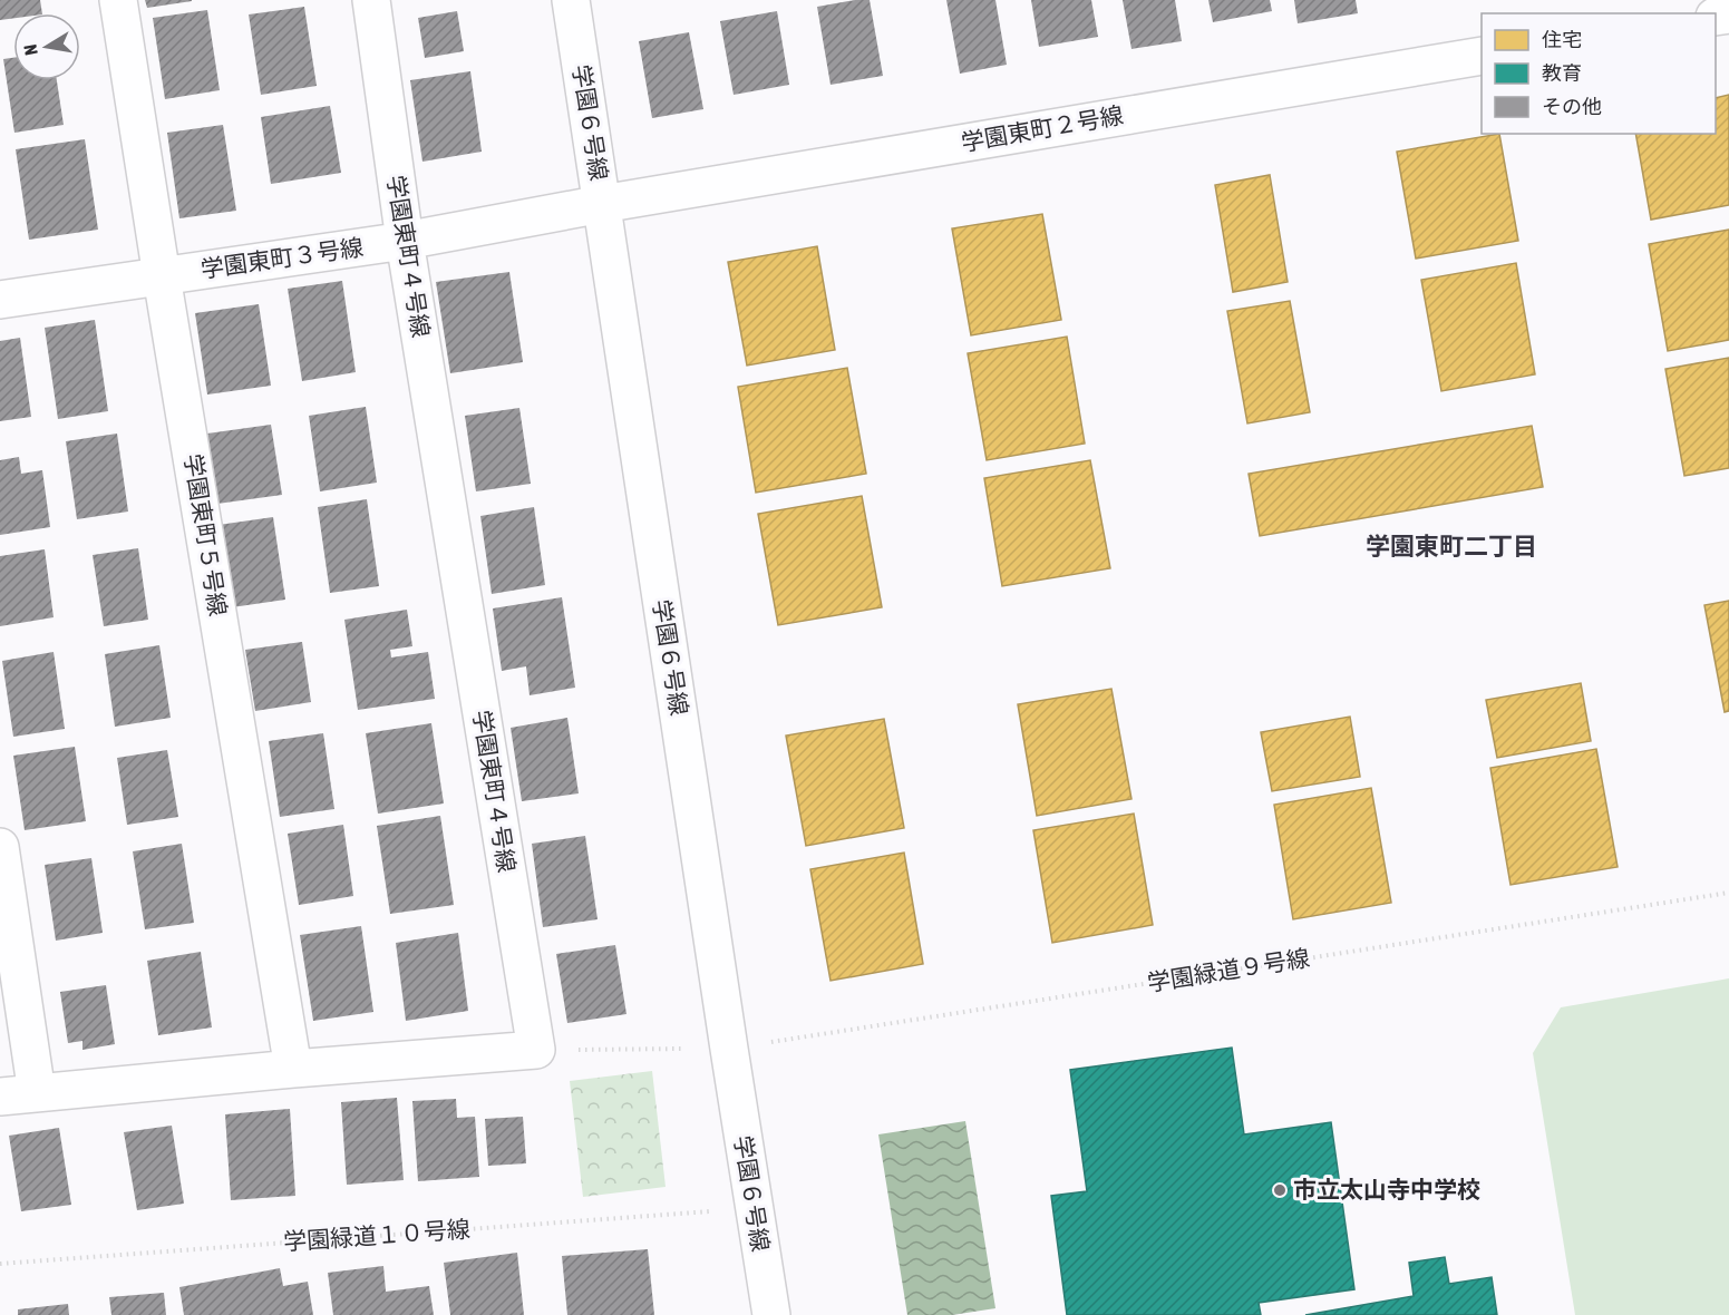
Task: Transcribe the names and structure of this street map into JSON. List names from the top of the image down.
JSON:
{
  "streets": {
    "street": [
      "学園６号線",
      "学園東町２号線",
      "学園東町４号線",
      "学園東町３号線",
      "学園東町５号線"
    ],
    "path": ["学園緑道９号線", "学園緑道１０号線"]
  },
  "crossings": [
    ["学園６号線", "学園東町２号線"],
    ["学園６号線", "学園東町３号線"],
    ["学園６号線", "学園緑道９号線"],
    ["学園６号線", "学園緑道１０号線"],
    ["学園東町２号線", "学園東町３号線"],
    ["学園東町４号線", "学園東町３号線"],
    ["学園東町４号線", "学園緑道９号線"],
    ["学園東町３号線", "学園東町５号線"]
  ],
  "districts": ["学園東町二丁目"],
  "places": ["市立太山寺中学校"],
  "legend": ["住宅", "教育", "その他"],
  "north": "left"
}
